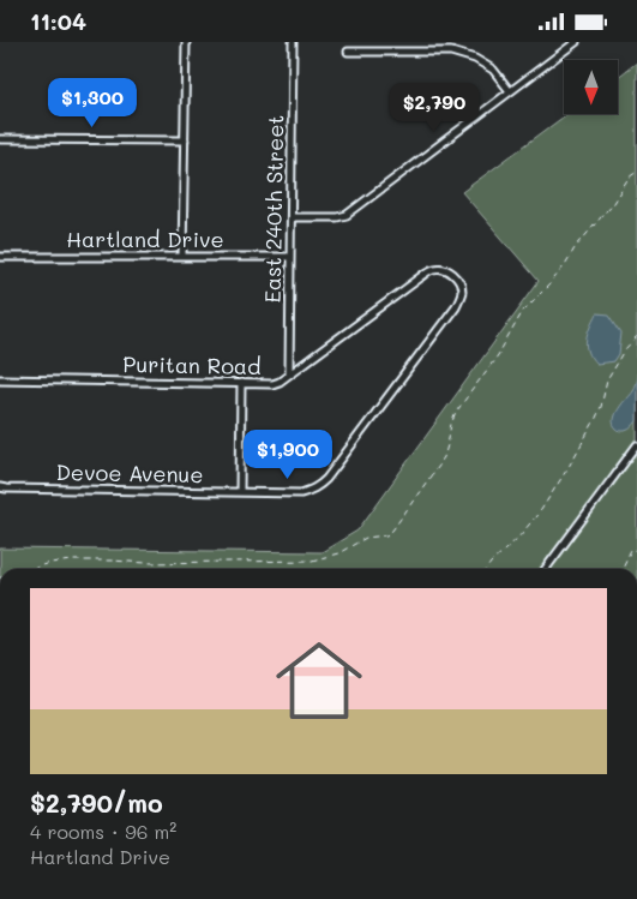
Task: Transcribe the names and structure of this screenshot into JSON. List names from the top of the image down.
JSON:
{
  "streets": {
    "street": [
      "East 240th Street",
      "Hartland Drive",
      "Puritan Road",
      "Devoe Avenue"
    ]
  },
  "crossings": [
    ["East 240th Street", "Hartland Drive"],
    ["East 240th Street", "Puritan Road"],
    ["Puritan Road", "Devoe Avenue"]
  ],
  "north": "bottom",
  "page": {
    "status": "11:04",
    "price": ["$1,300", "$2,790", "$1,900"],
    "list": [
      {
        "name": "$2,790/mo",
        "note": "4 rooms · 96 m² · Hartland Drive"
      }
    ]
  }
}
